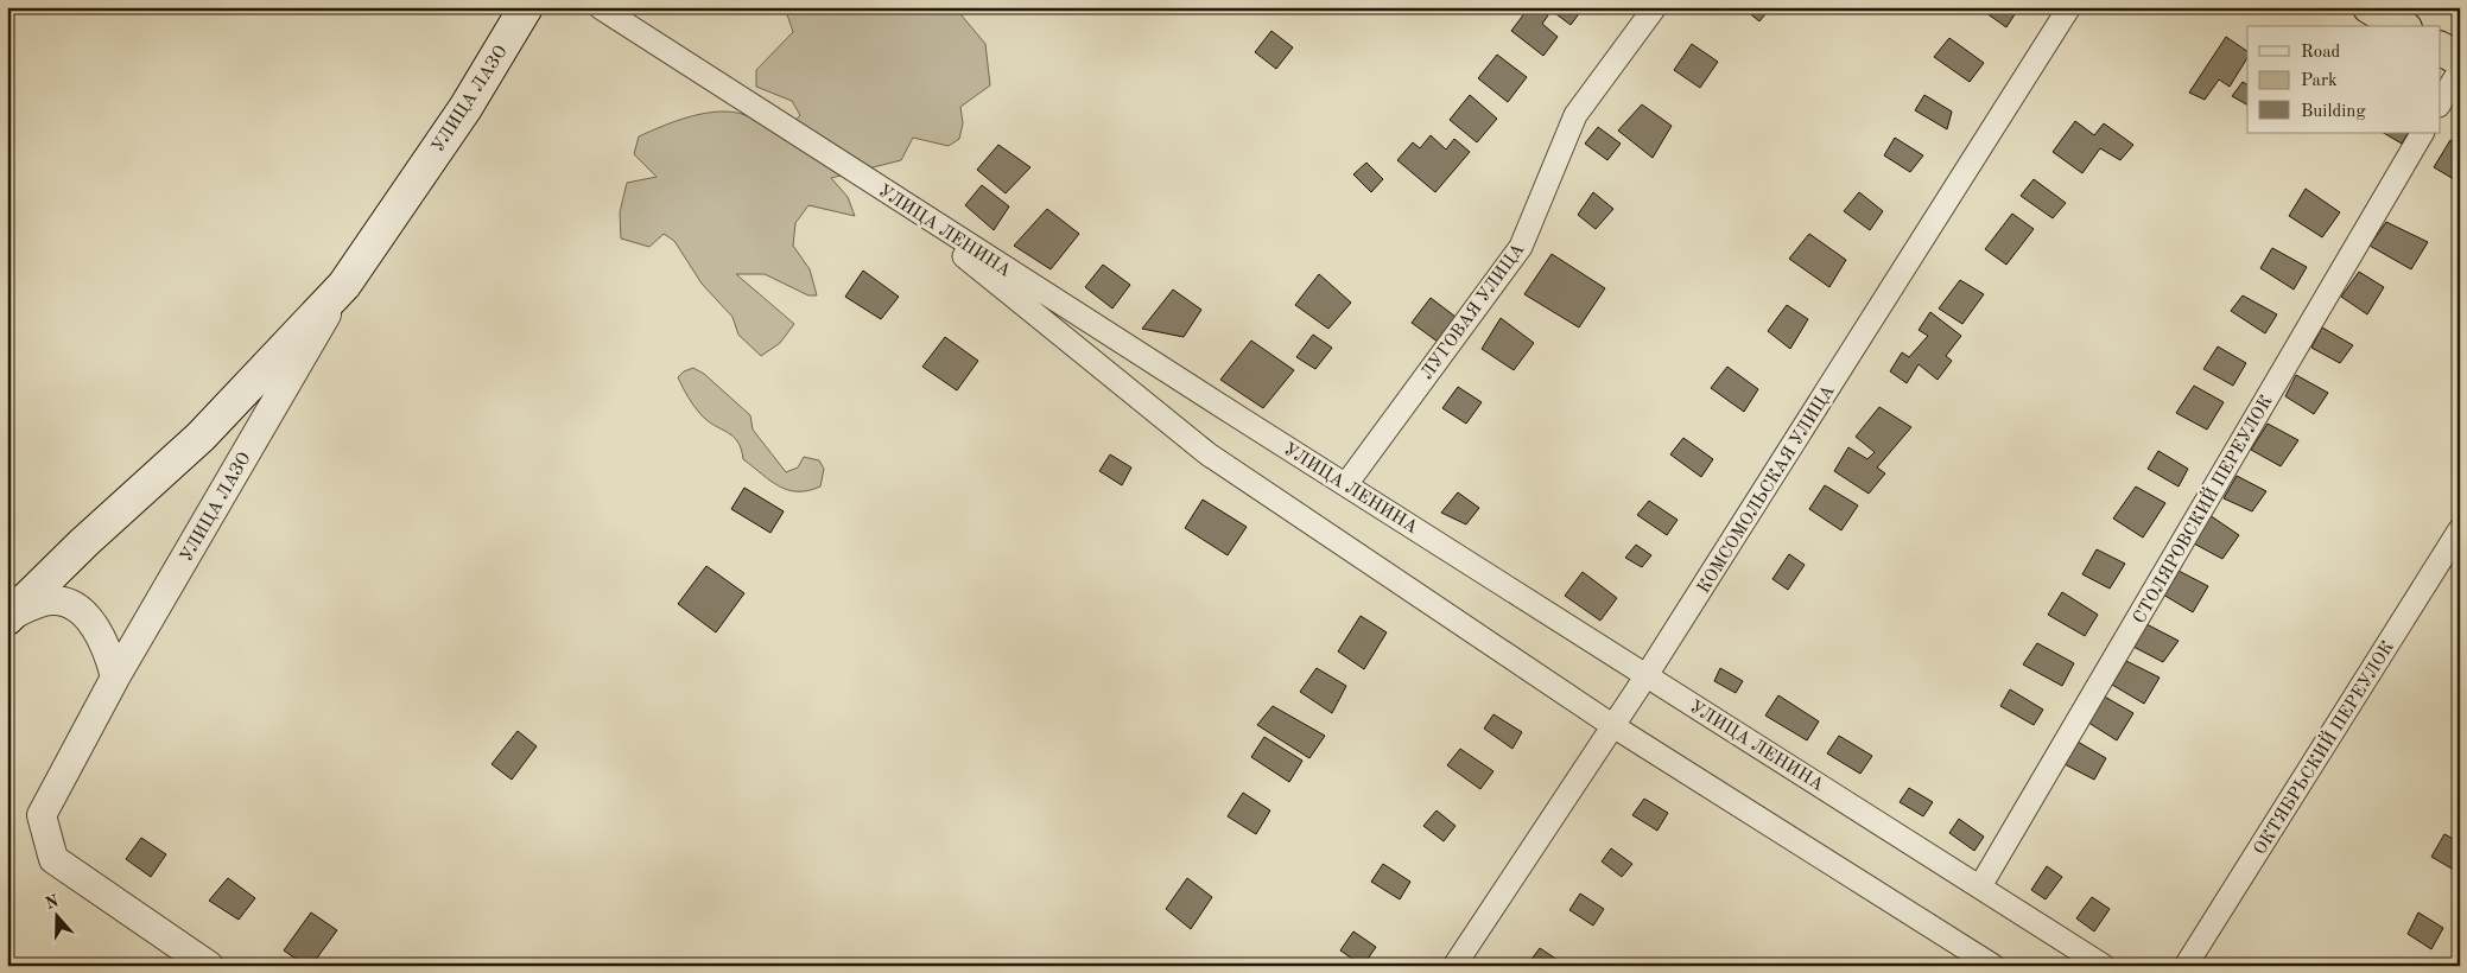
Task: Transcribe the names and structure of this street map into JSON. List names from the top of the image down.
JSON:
{
  "streets": {
    "main road": ["УЛИЦА ЛАЗО"],
    "street": [
      "УЛИЦА ЛЕНИНА",
      "ЛУГОВАЯ УЛИЦА",
      "КОМСОМОЛЬСКАЯ УЛИЦА",
      "СТОЛЯРОВСКИЙ ПЕРЕУЛОК",
      "ОКТЯБРЬСКИЙ ПЕРЕУЛОК"
    ]
  },
  "crossings": [
    ["УЛИЦА ЛЕНИНА", "ЛУГОВАЯ УЛИЦА"],
    ["УЛИЦА ЛЕНИНА", "КОМСОМОЛЬСКАЯ УЛИЦА"],
    ["УЛИЦА ЛЕНИНА", "СТОЛЯРОВСКИЙ ПЕРЕУЛОК"]
  ],
  "legend": ["Road", "Park", "Building"],
  "north": "top"
}
